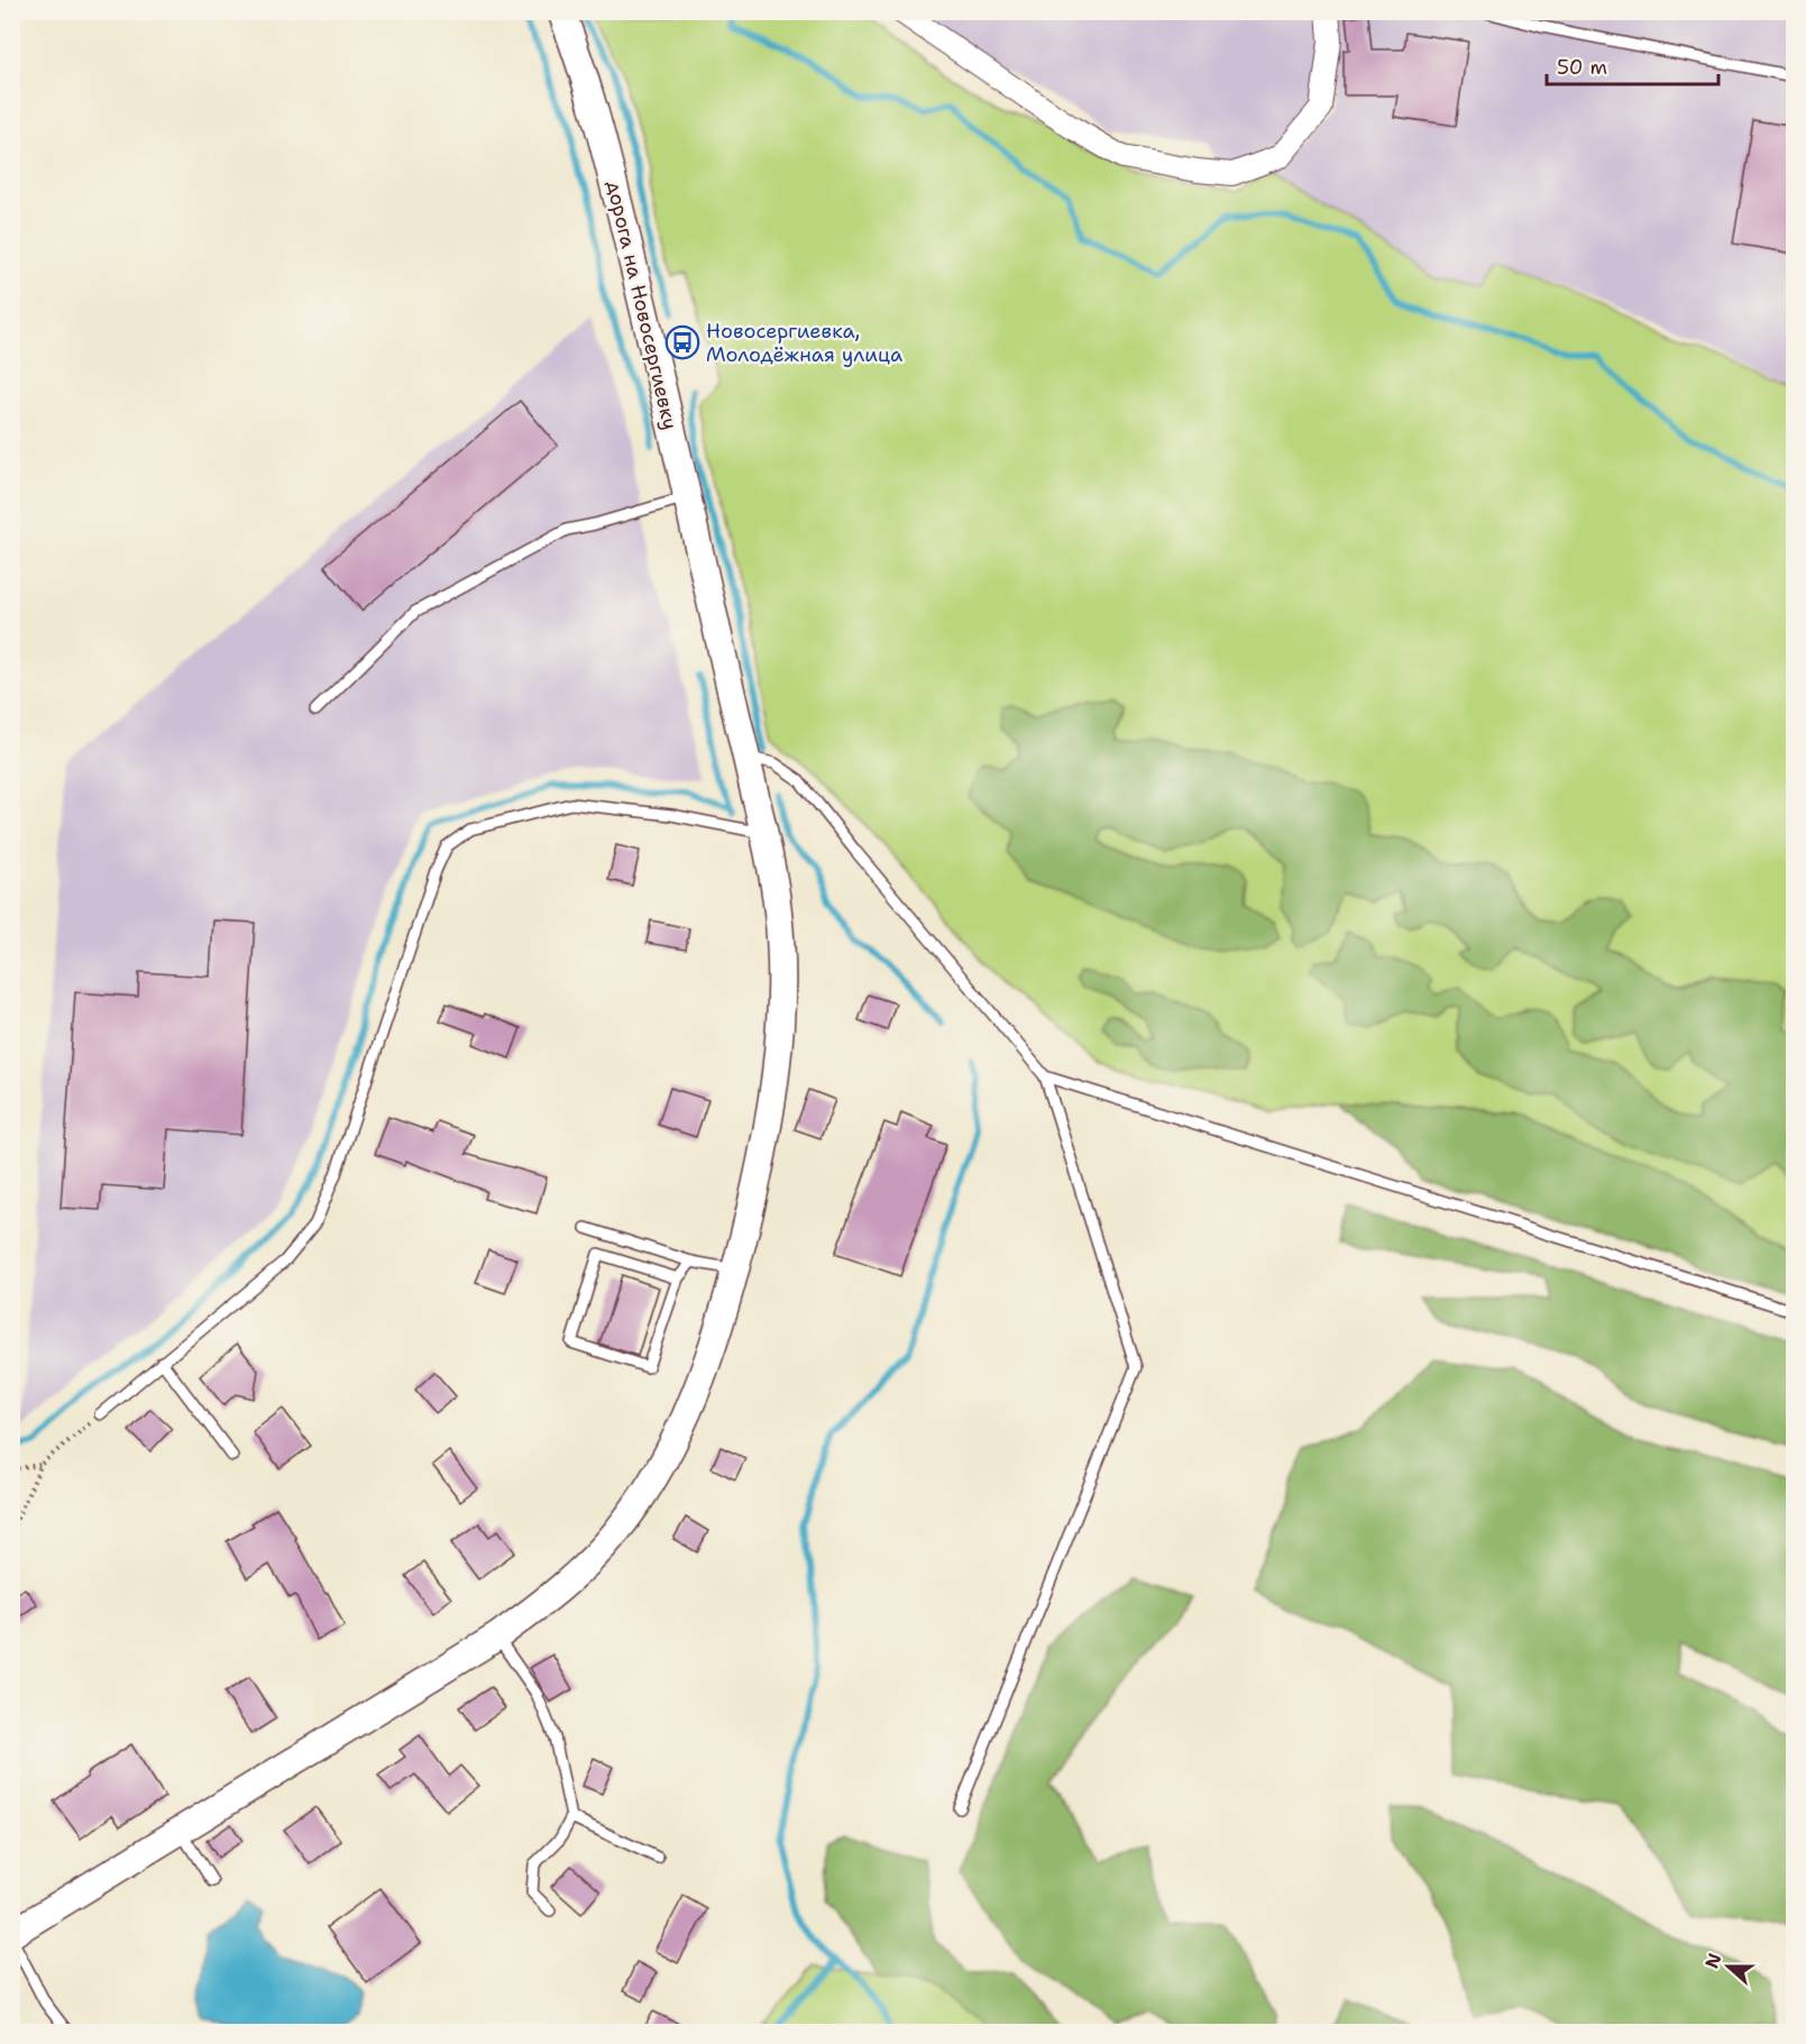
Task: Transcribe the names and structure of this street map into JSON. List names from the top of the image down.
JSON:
{
  "streets": {
    "street": ["дорога на Новосергиевку"]
  },
  "places": {
    "bus stop": ["Новосергиевка, Молодёжная улица"]
  },
  "scale_bar": "50 m",
  "north": "left"
}
